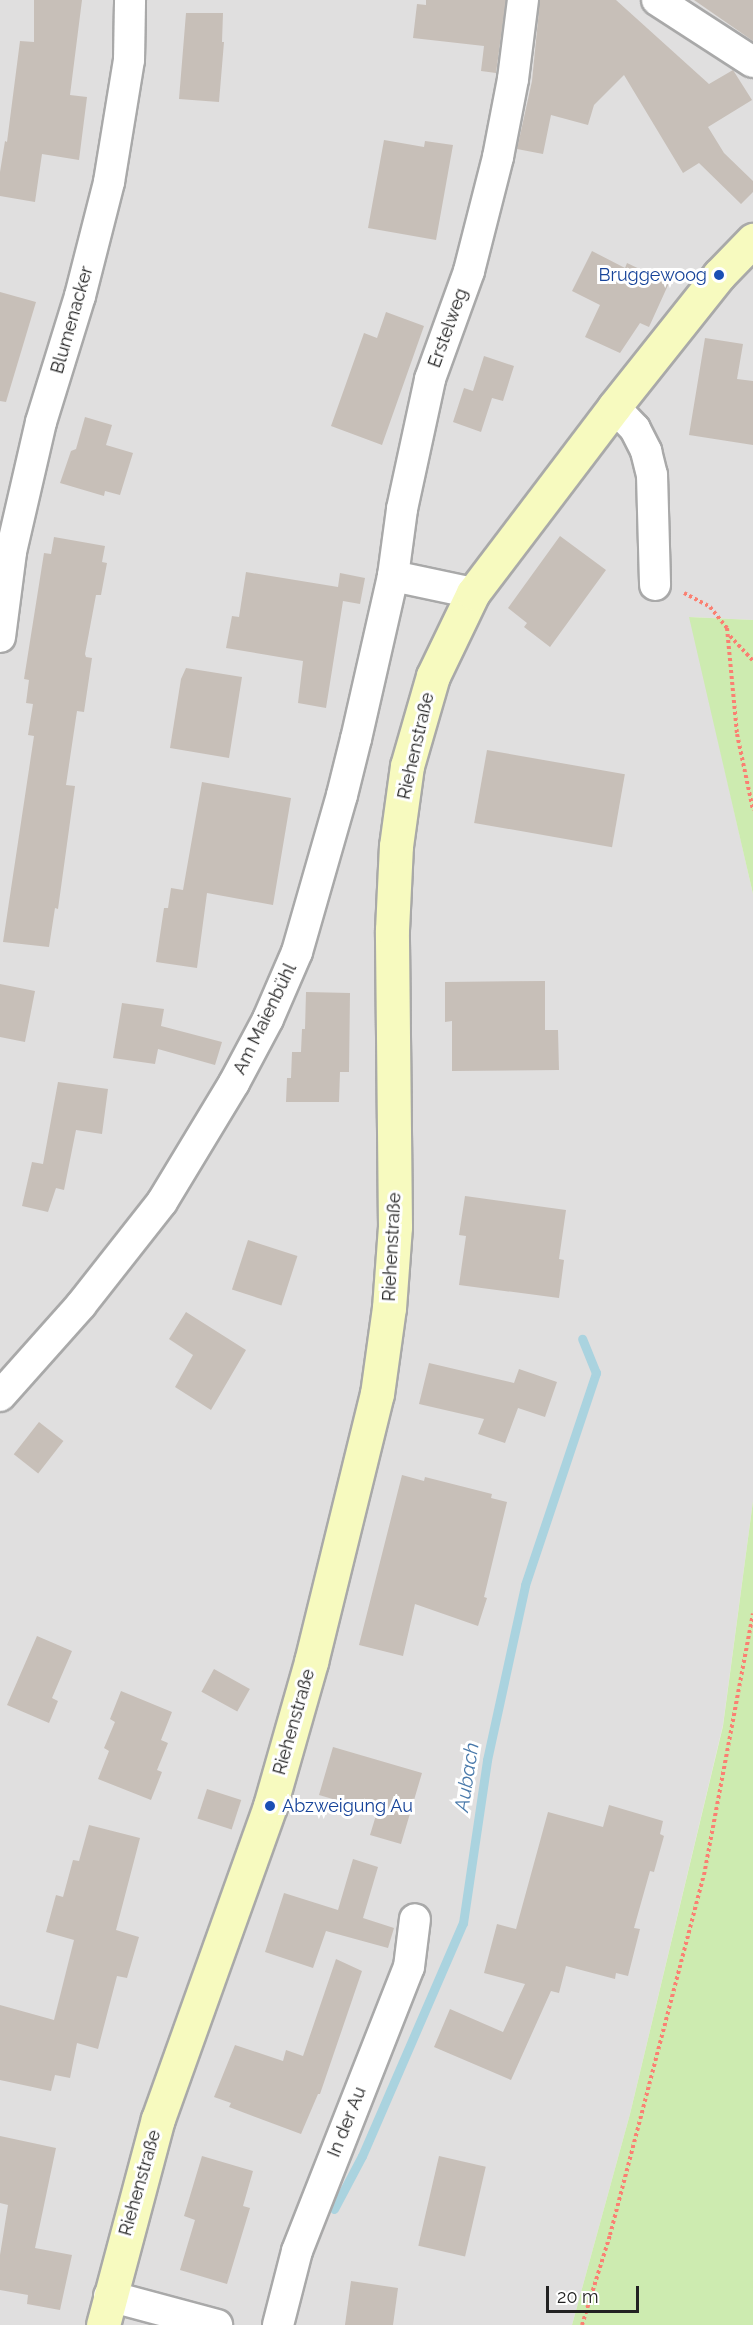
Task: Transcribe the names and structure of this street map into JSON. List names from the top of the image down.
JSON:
{
  "streets": {
    "street": [
      "Blumenacker",
      "Erstelweg",
      "Riehenstraße",
      "Am Maienbühl",
      "In der Au"
    ]
  },
  "crossings": [
    ["Erstelweg", "Am Maienbühl"]
  ],
  "water": ["Aubach"],
  "places": ["Bruggewoog", "Abzweigung Au"],
  "scale_bar": "20 m"
}
